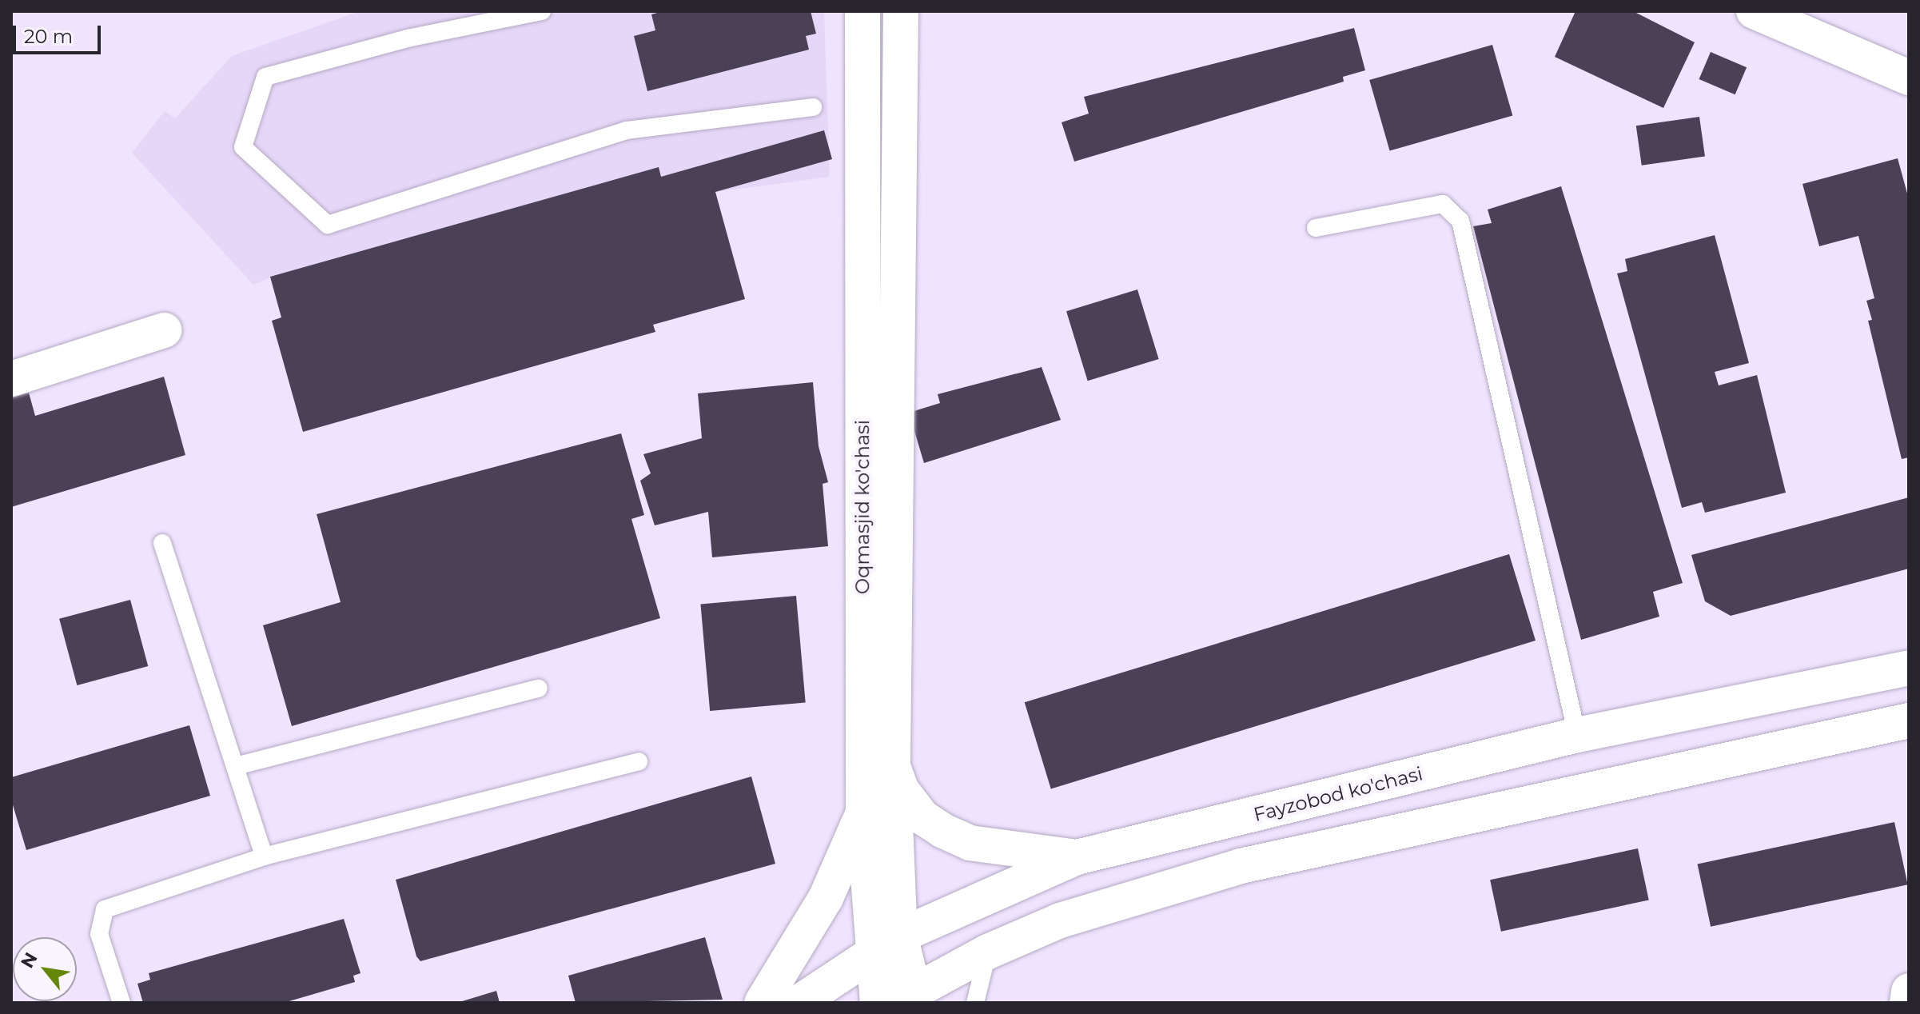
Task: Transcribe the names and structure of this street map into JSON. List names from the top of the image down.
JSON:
{
  "streets": {
    "main road": ["Oqmasjid ko'chasi", "Fayzobod ko'chasi"]
  },
  "crossings": [
    ["Oqmasjid ko'chasi", "Fayzobod ko'chasi"]
  ],
  "scale_bar": "20 m",
  "north": "top left"
}
